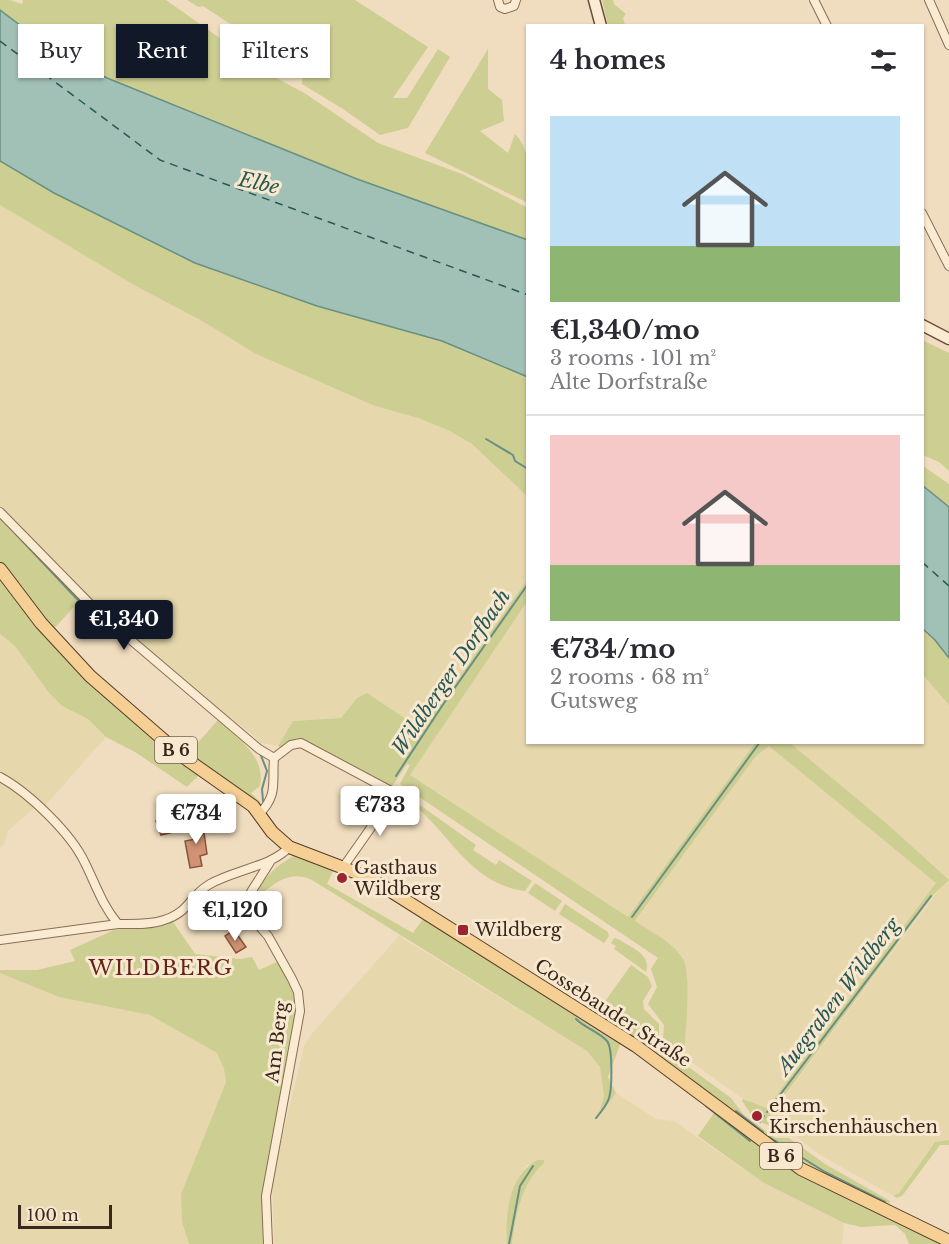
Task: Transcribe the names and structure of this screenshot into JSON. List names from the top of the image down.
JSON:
{
  "streets": {
    "main road": ["B 6", "Cossebauder Straße"],
    "street": ["Am Berg"]
  },
  "districts": ["WILDBERG"],
  "water": ["Elbe", "Wildberger Dorfbach", "Auegraben Wildberg"],
  "places": {
    "other": ["Gasthaus Wildberg", "ehem. Kirschenhäuschen"],
    "transit": ["Wildberg"]
  },
  "scale_bar": "100 m",
  "page": {
    "chip": ["Buy", "Rent", "Filters"],
    "heading": "4 homes",
    "list": [
      {
        "name": "€1,340/mo",
        "note": "3 rooms · 101 m² · Alte Dorfstraße"
      },
      {
        "name": "€734/mo",
        "note": "2 rooms · 68 m² · Gutsweg"
      }
    ],
    "price": [
      "€1,340",
      "€733",
      "€734",
      "€1,120"
    ],
    "scale": "100 m"
  }
}
